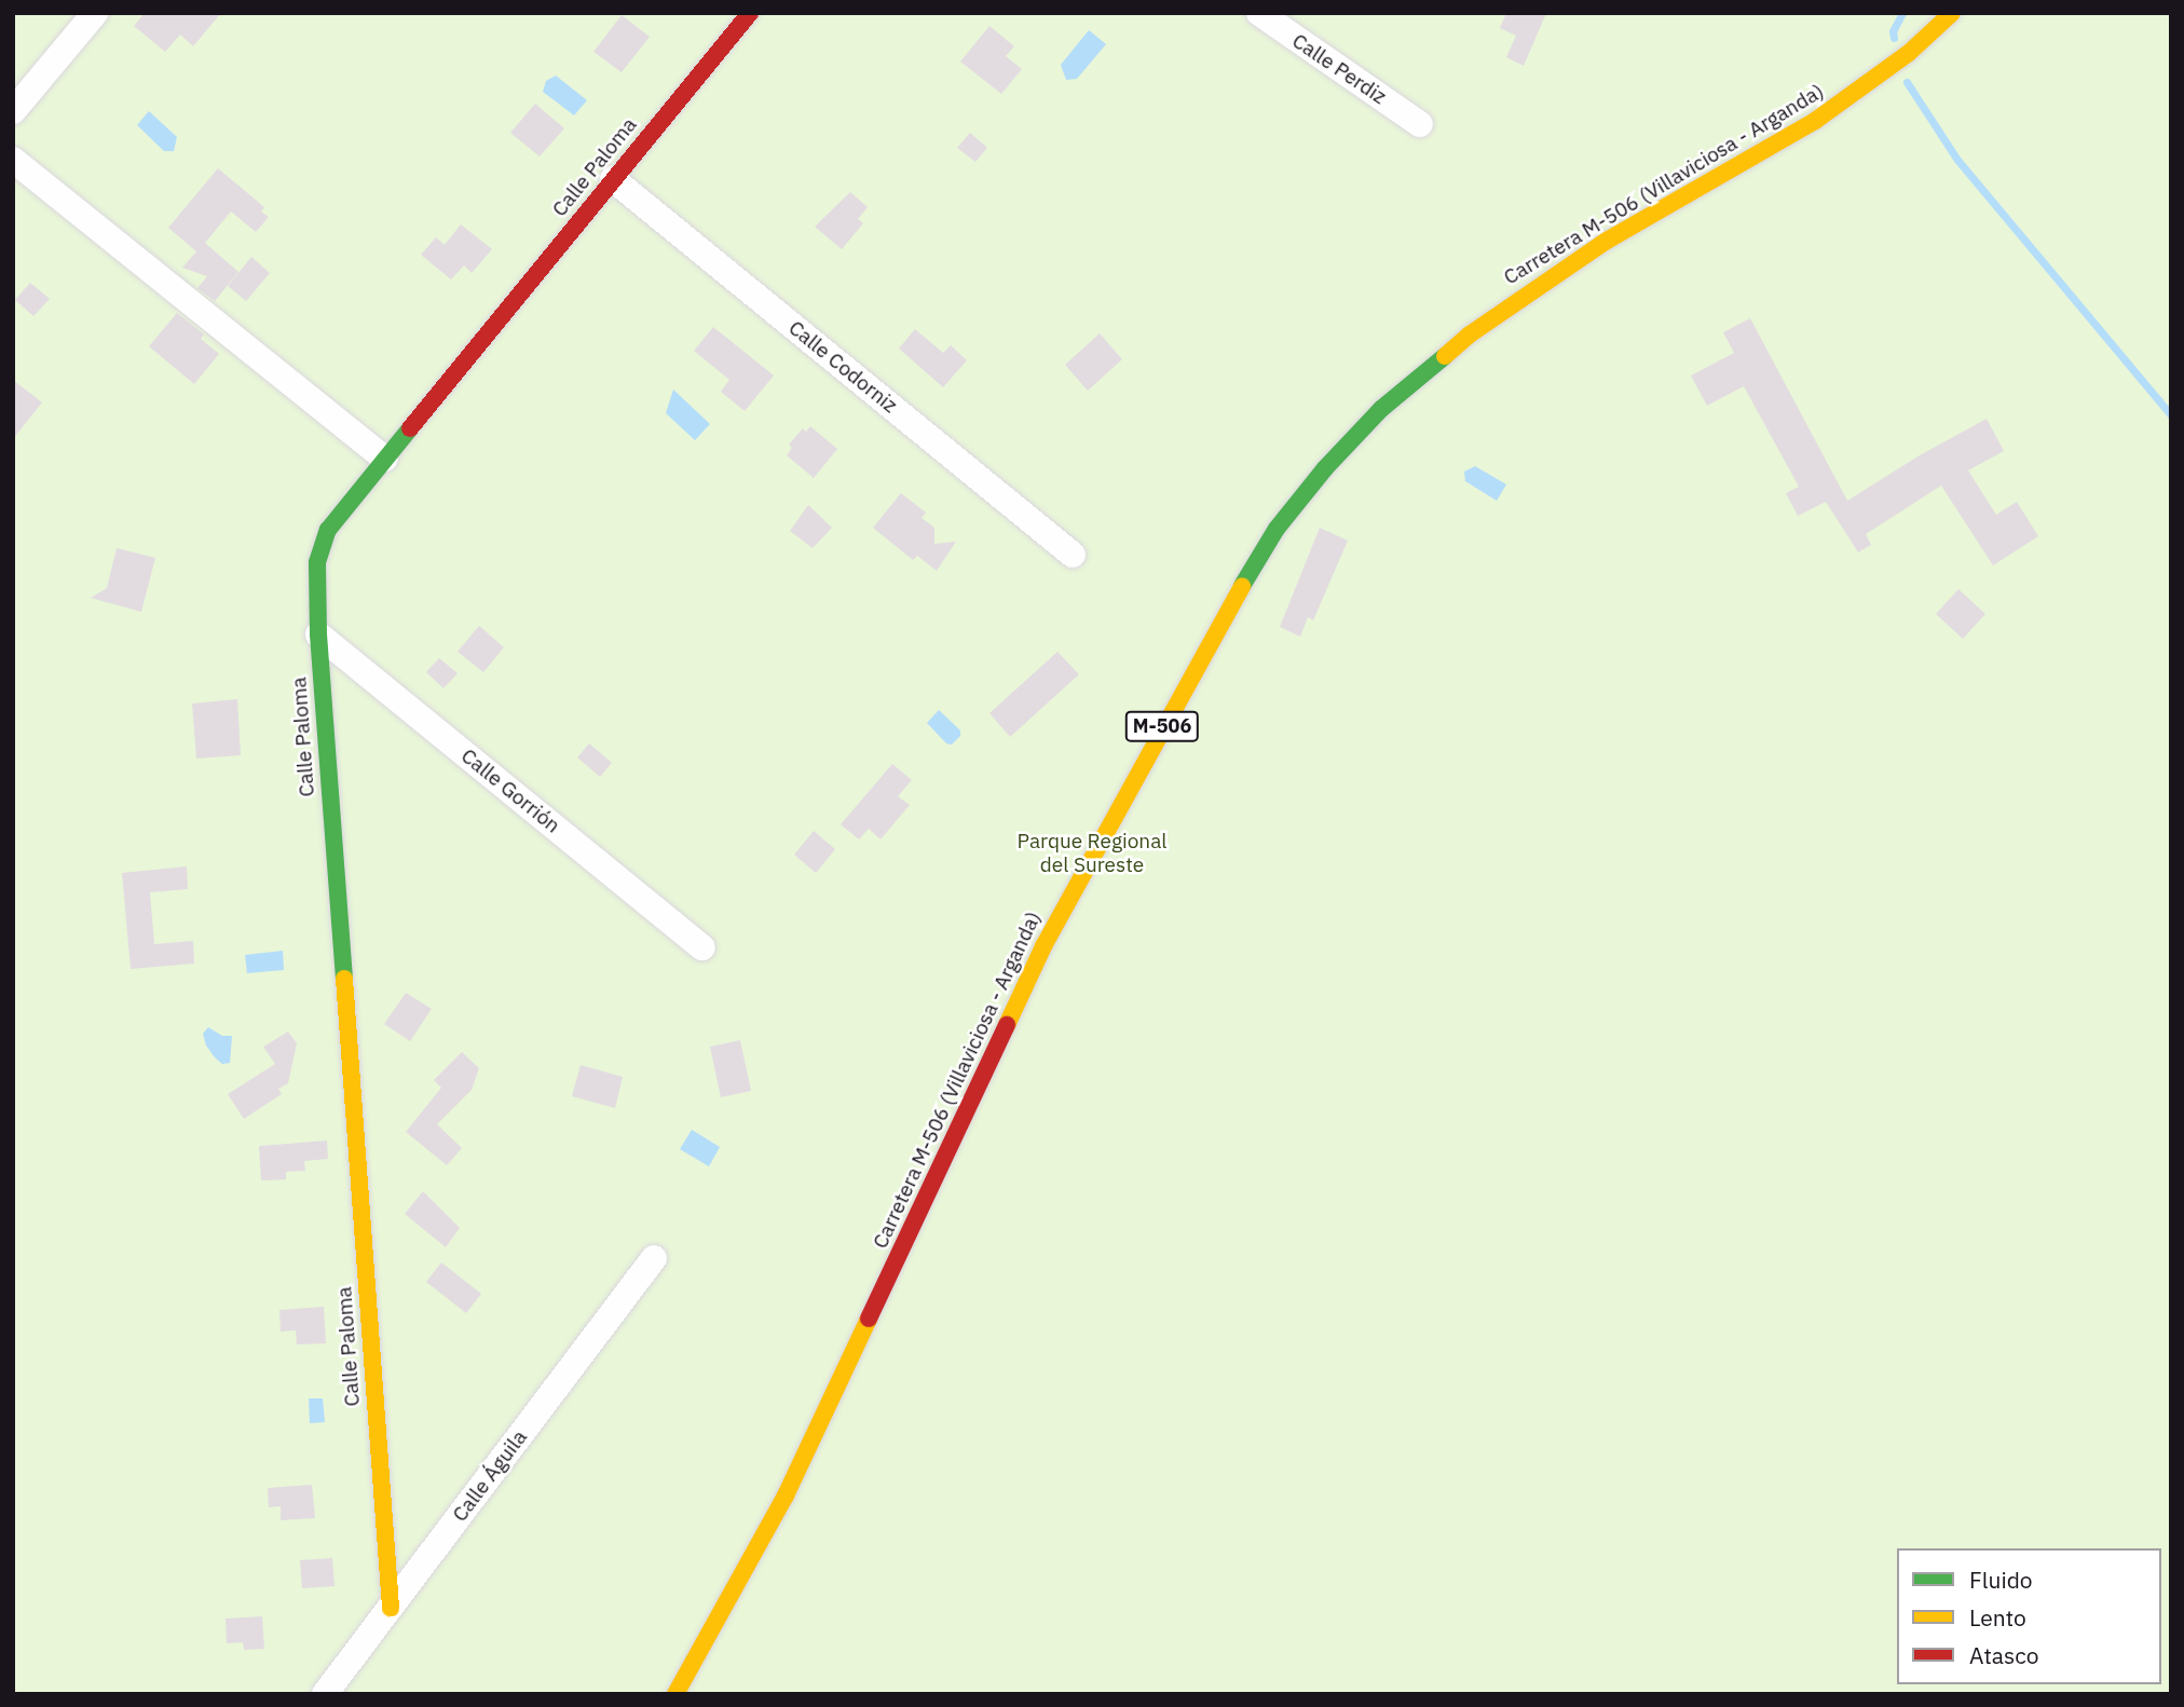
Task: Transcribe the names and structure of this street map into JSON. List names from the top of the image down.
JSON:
{
  "streets": {
    "main road": ["Calle Paloma", "Carretera M-506 (Villaviciosa - Arganda)", "M-506"],
    "street": [
      "Calle Perdiz",
      "Calle Codorniz",
      "Calle Gorrión",
      "Calle Águila"
    ]
  },
  "crossings": [
    ["Calle Paloma", "Calle Codorniz"],
    ["Calle Paloma", "Calle Gorrión"],
    ["Calle Paloma", "Calle Águila"]
  ],
  "parks": ["Parque Regional del Sureste"],
  "legend": ["Fluido", "Lento", "Atasco"]
}
